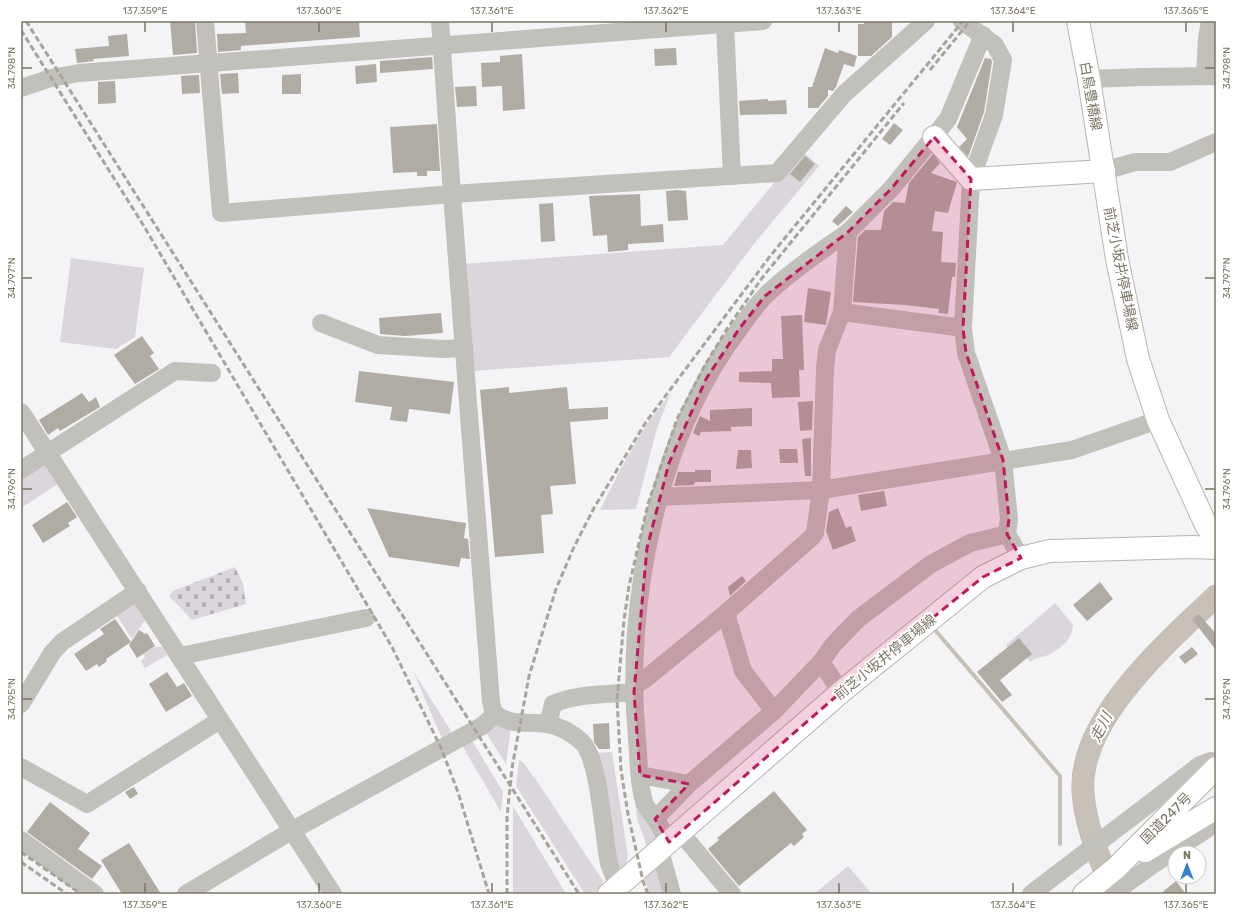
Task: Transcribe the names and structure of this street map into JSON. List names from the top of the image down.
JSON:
{
  "streets": {
    "main road": ["白鳥豊橋線", "前芝小坂井停車場線", "国道247号"]
  },
  "crossings": [
    ["白鳥豊橋線", "前芝小坂井停車場線"]
  ],
  "water": ["走川"],
  "north": "top",
  "coordinates": [
    "137.359°E",
    "137.360°E",
    "137.361°E",
    "137.362°E",
    "137.363°E",
    "137.364°E",
    "137.365°E",
    "34.798°N",
    "34.797°N",
    "34.796°N",
    "34.795°N"
  ]
}
